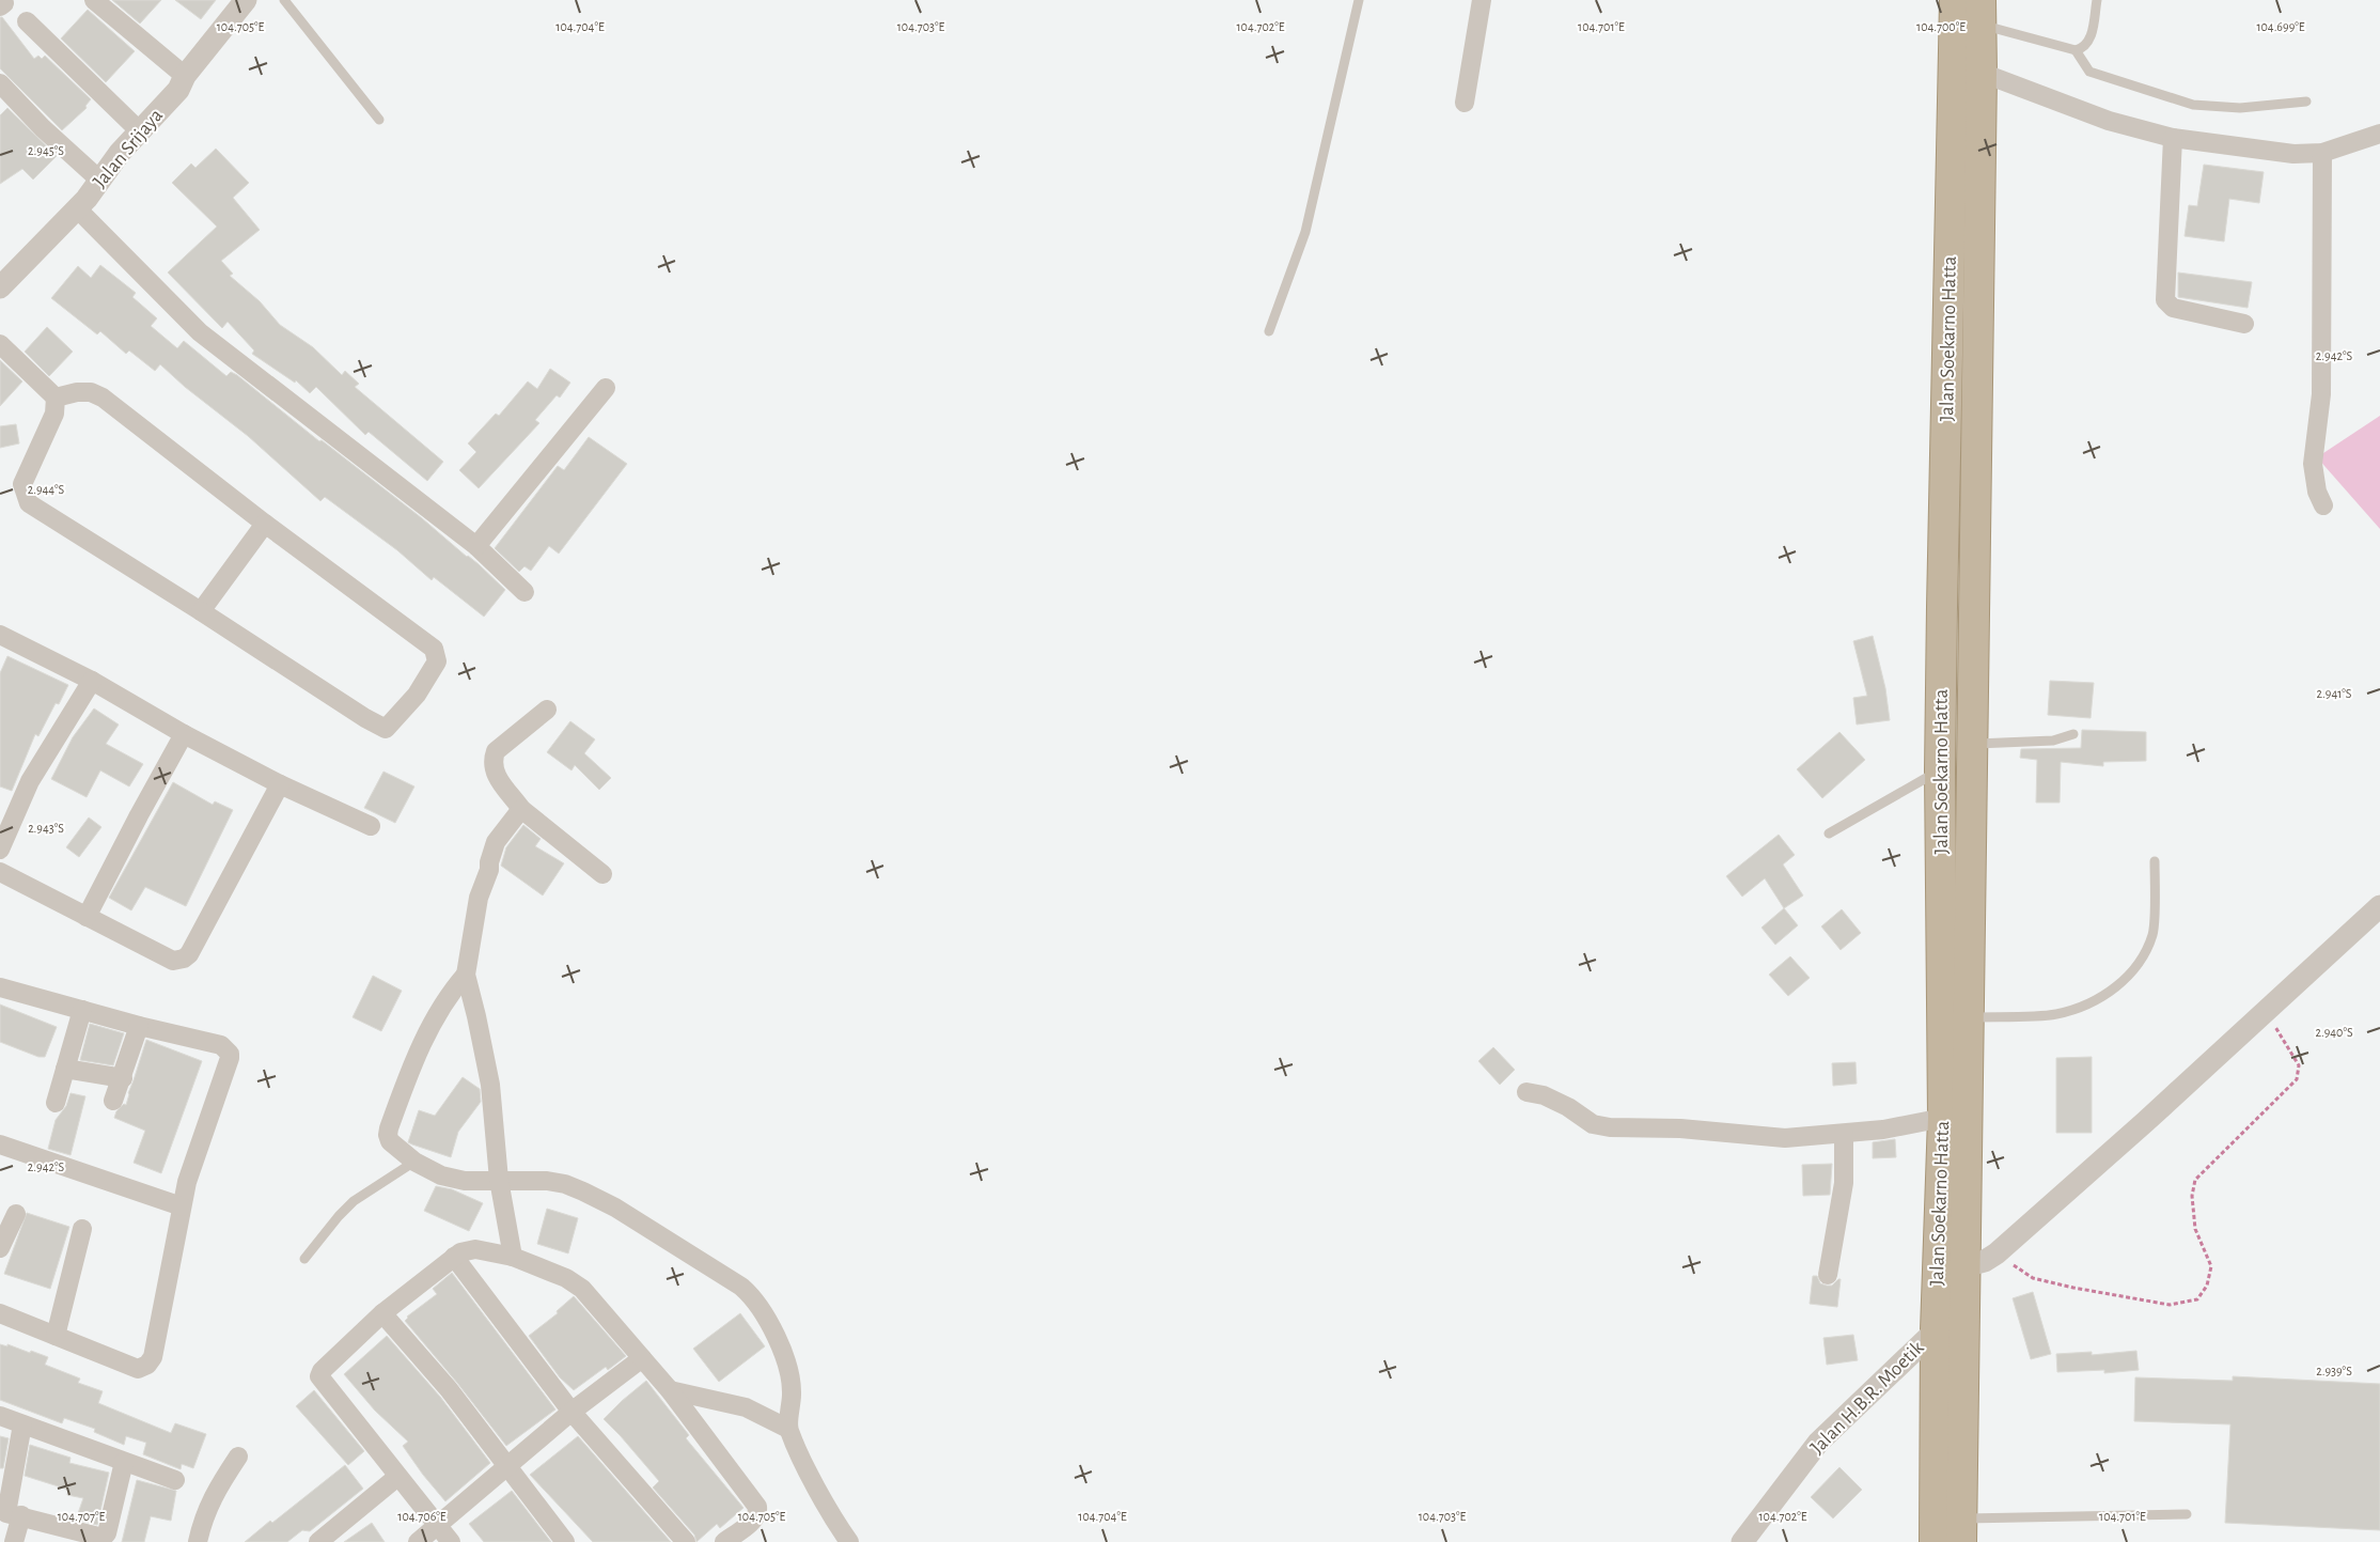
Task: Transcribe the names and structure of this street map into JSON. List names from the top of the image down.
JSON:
{
  "streets": {
    "highway": ["Jalan Soekarno Hatta"],
    "street": ["Jalan Srijaya", "Jalan H.B.R. Moetik"]
  },
  "crossings": [
    ["Jalan Soekarno Hatta", "Jalan H.B.R. Moetik"]
  ],
  "coordinates": [
    "104.700°E",
    "104.705°E",
    "104.704°E",
    "104.703°E",
    "104.702°E",
    "104.701°E",
    "104.699°E",
    "2.945°S",
    "2.942°S",
    "2.944°S",
    "2.941°S",
    "2.943°S",
    "2.940°S",
    "2.939°S",
    "104.707°E",
    "104.706°E"
  ]
}
